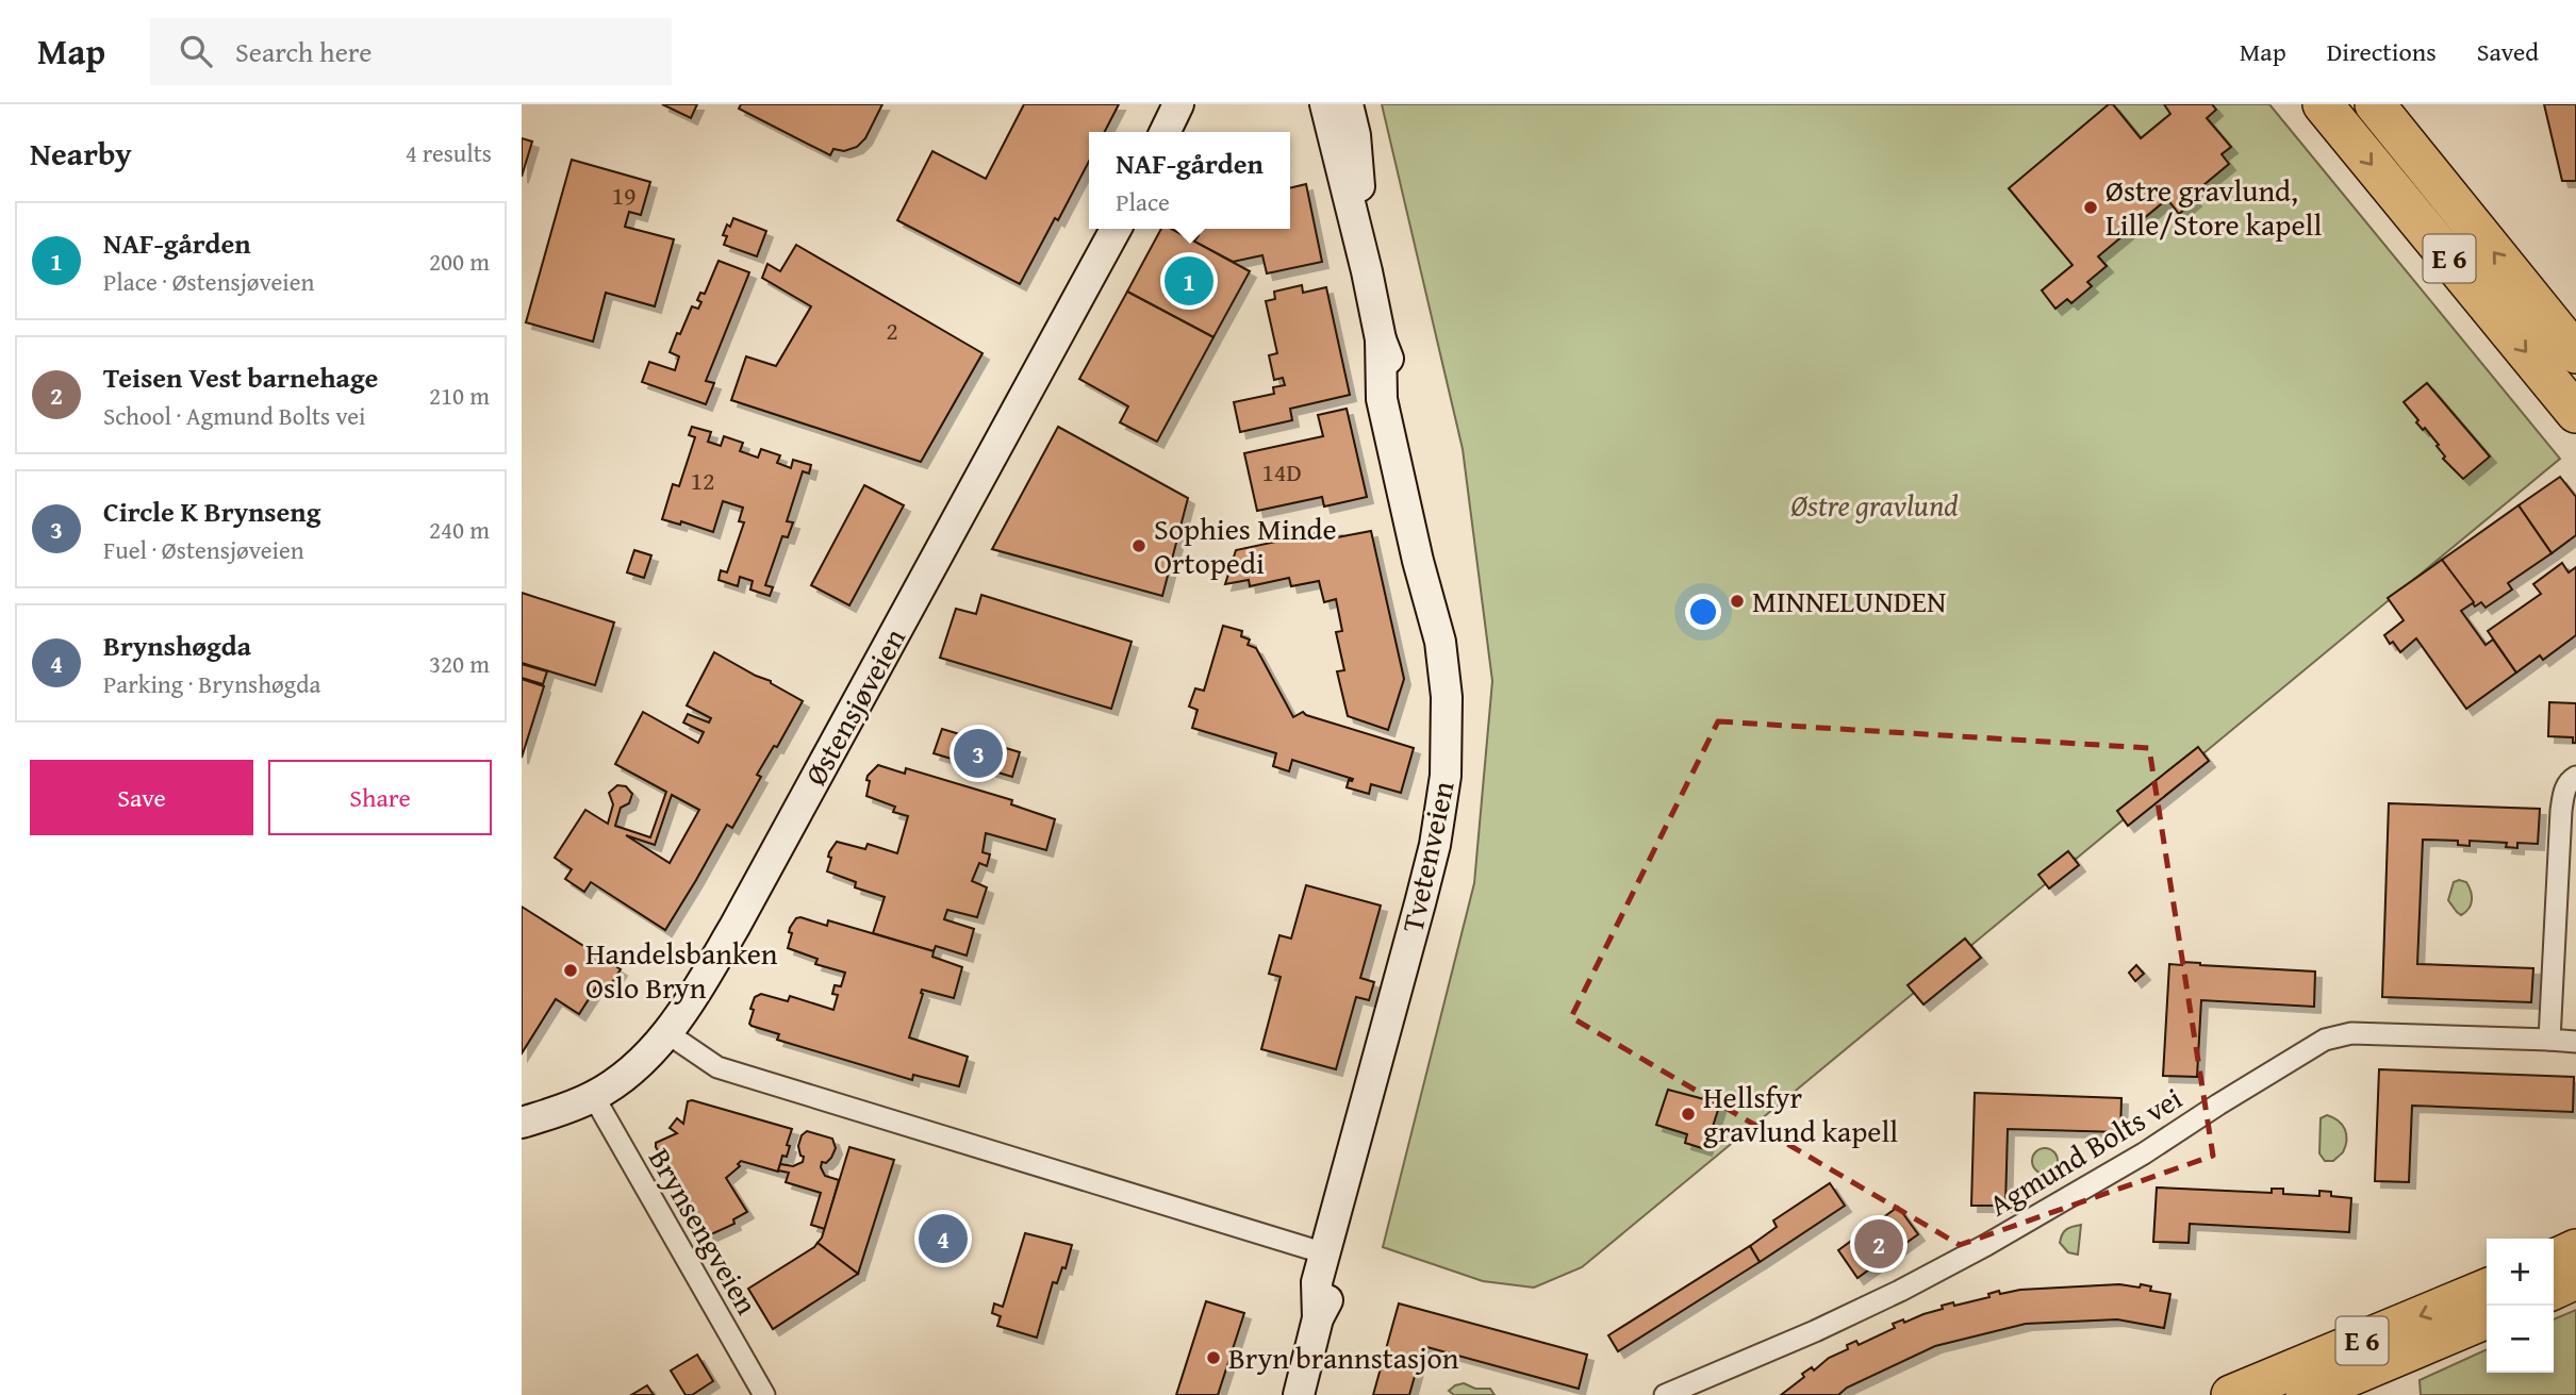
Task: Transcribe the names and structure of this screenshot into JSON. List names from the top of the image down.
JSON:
{
  "streets": {
    "highway": ["E 6"],
    "main road": ["Østensjøveien", "Tvetenveien"],
    "street": ["Agmund Bolts vei", "Brynsengveien"]
  },
  "crossings": [
    ["Østensjøveien", "Brynsengveien"]
  ],
  "parks": ["Østre gravlund"],
  "places": [
    "Østre gravlund, Lille/Store kapell",
    "Sophies Minde Ortopedi",
    "MINNELUNDEN",
    "Handelsbanken Oslo Bryn",
    "Hellsfyr gravlund kapell",
    "Bryn brannstasjon"
  ],
  "house_numbers": [
    "19",
    "2",
    "14D",
    "12"
  ],
  "page": {
    "header": "Map",
    "search": "Search here",
    "nav": ["Map", "Directions", "Saved"],
    "heading": ["Nearby", "4 results"],
    "popup": ["NAF-gården", "Place"],
    "list": [
      {
        "mark": "1",
        "name": "NAF-gården",
        "note": "Place · Østensjøveien",
        "value": "200 m"
      },
      {
        "mark": "2",
        "name": "Teisen Vest barnehage",
        "note": "School · Agmund Bolts vei",
        "value": "210 m"
      },
      {
        "mark": "3",
        "name": "Circle K Brynseng",
        "note": "Fuel · Østensjøveien",
        "value": "240 m"
      },
      {
        "mark": "4",
        "name": "Brynshøgda",
        "note": "Parking · Brynshøgda",
        "value": "320 m"
      }
    ],
    "pins": [
      "1",
      "3",
      "4",
      "2"
    ],
    "buttons": ["Save", "Share"],
    "map_buttons": ["+", "−"]
  }
}
